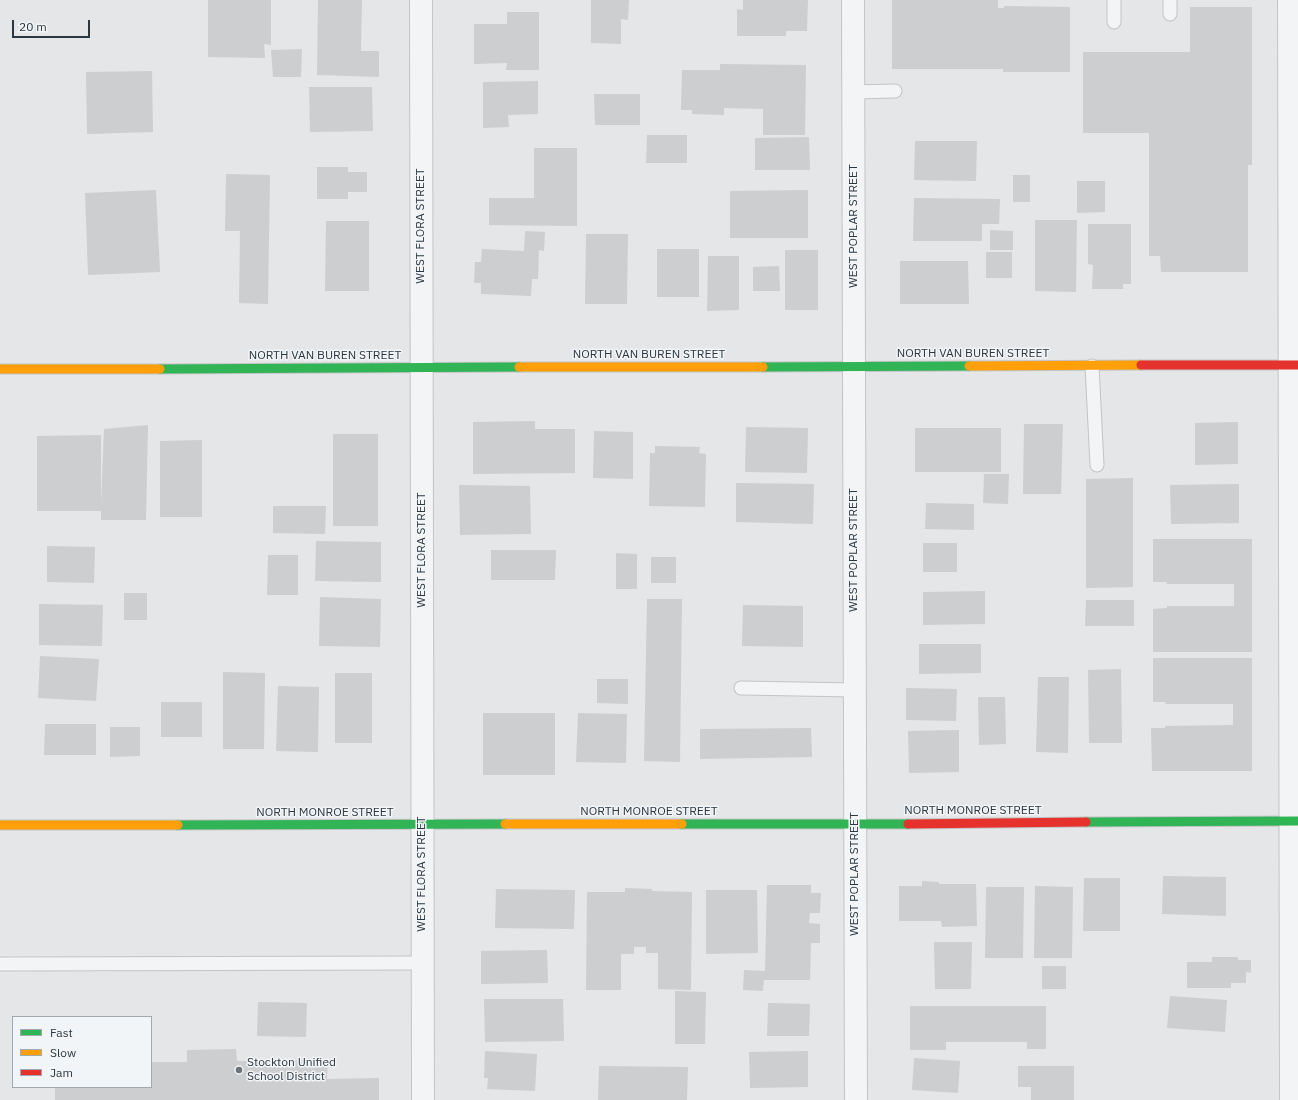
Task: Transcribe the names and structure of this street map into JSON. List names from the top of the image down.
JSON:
{
  "streets": {
    "street": [
      "WEST FLORA STREET",
      "WEST POPLAR STREET",
      "NORTH VAN BUREN STREET",
      "NORTH MONROE STREET"
    ]
  },
  "crossings": [
    ["WEST FLORA STREET", "NORTH VAN BUREN STREET"],
    ["WEST FLORA STREET", "NORTH MONROE STREET"],
    ["WEST POPLAR STREET", "NORTH VAN BUREN STREET"],
    ["WEST POPLAR STREET", "NORTH MONROE STREET"]
  ],
  "places": ["Stockton Unified School District"],
  "legend": ["Fast", "Slow", "Jam"],
  "scale_bar": "20 m"
}
